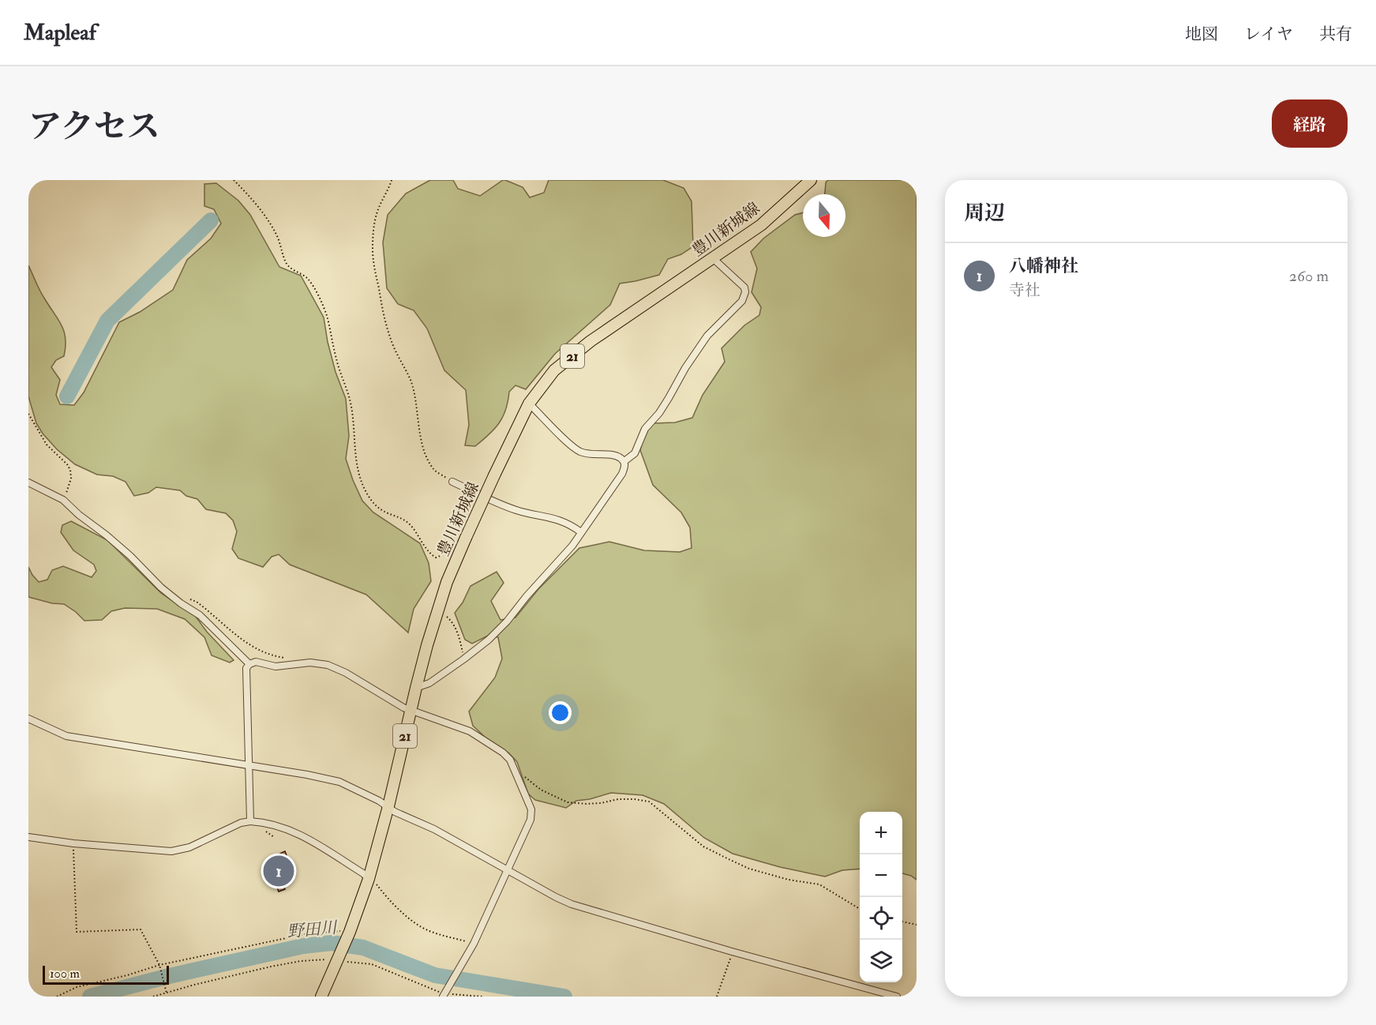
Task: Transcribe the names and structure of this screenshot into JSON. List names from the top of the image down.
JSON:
{
  "streets": {
    "main road": ["豊川新城線", "21"]
  },
  "water": ["野田川"],
  "scale_bar": "100 m",
  "north": "bottom",
  "page": {
    "header": "Mapleaf",
    "nav": ["地図", "レイヤ", "共有"],
    "title": "アクセス",
    "buttons": "経路",
    "heading": "周辺",
    "list": [
      {
        "mark": "1",
        "name": "八幡神社",
        "note": "寺社",
        "value": "260 m"
      }
    ],
    "map_buttons": ["+", "−"],
    "pins": "1",
    "scale": "100 m"
  }
}
